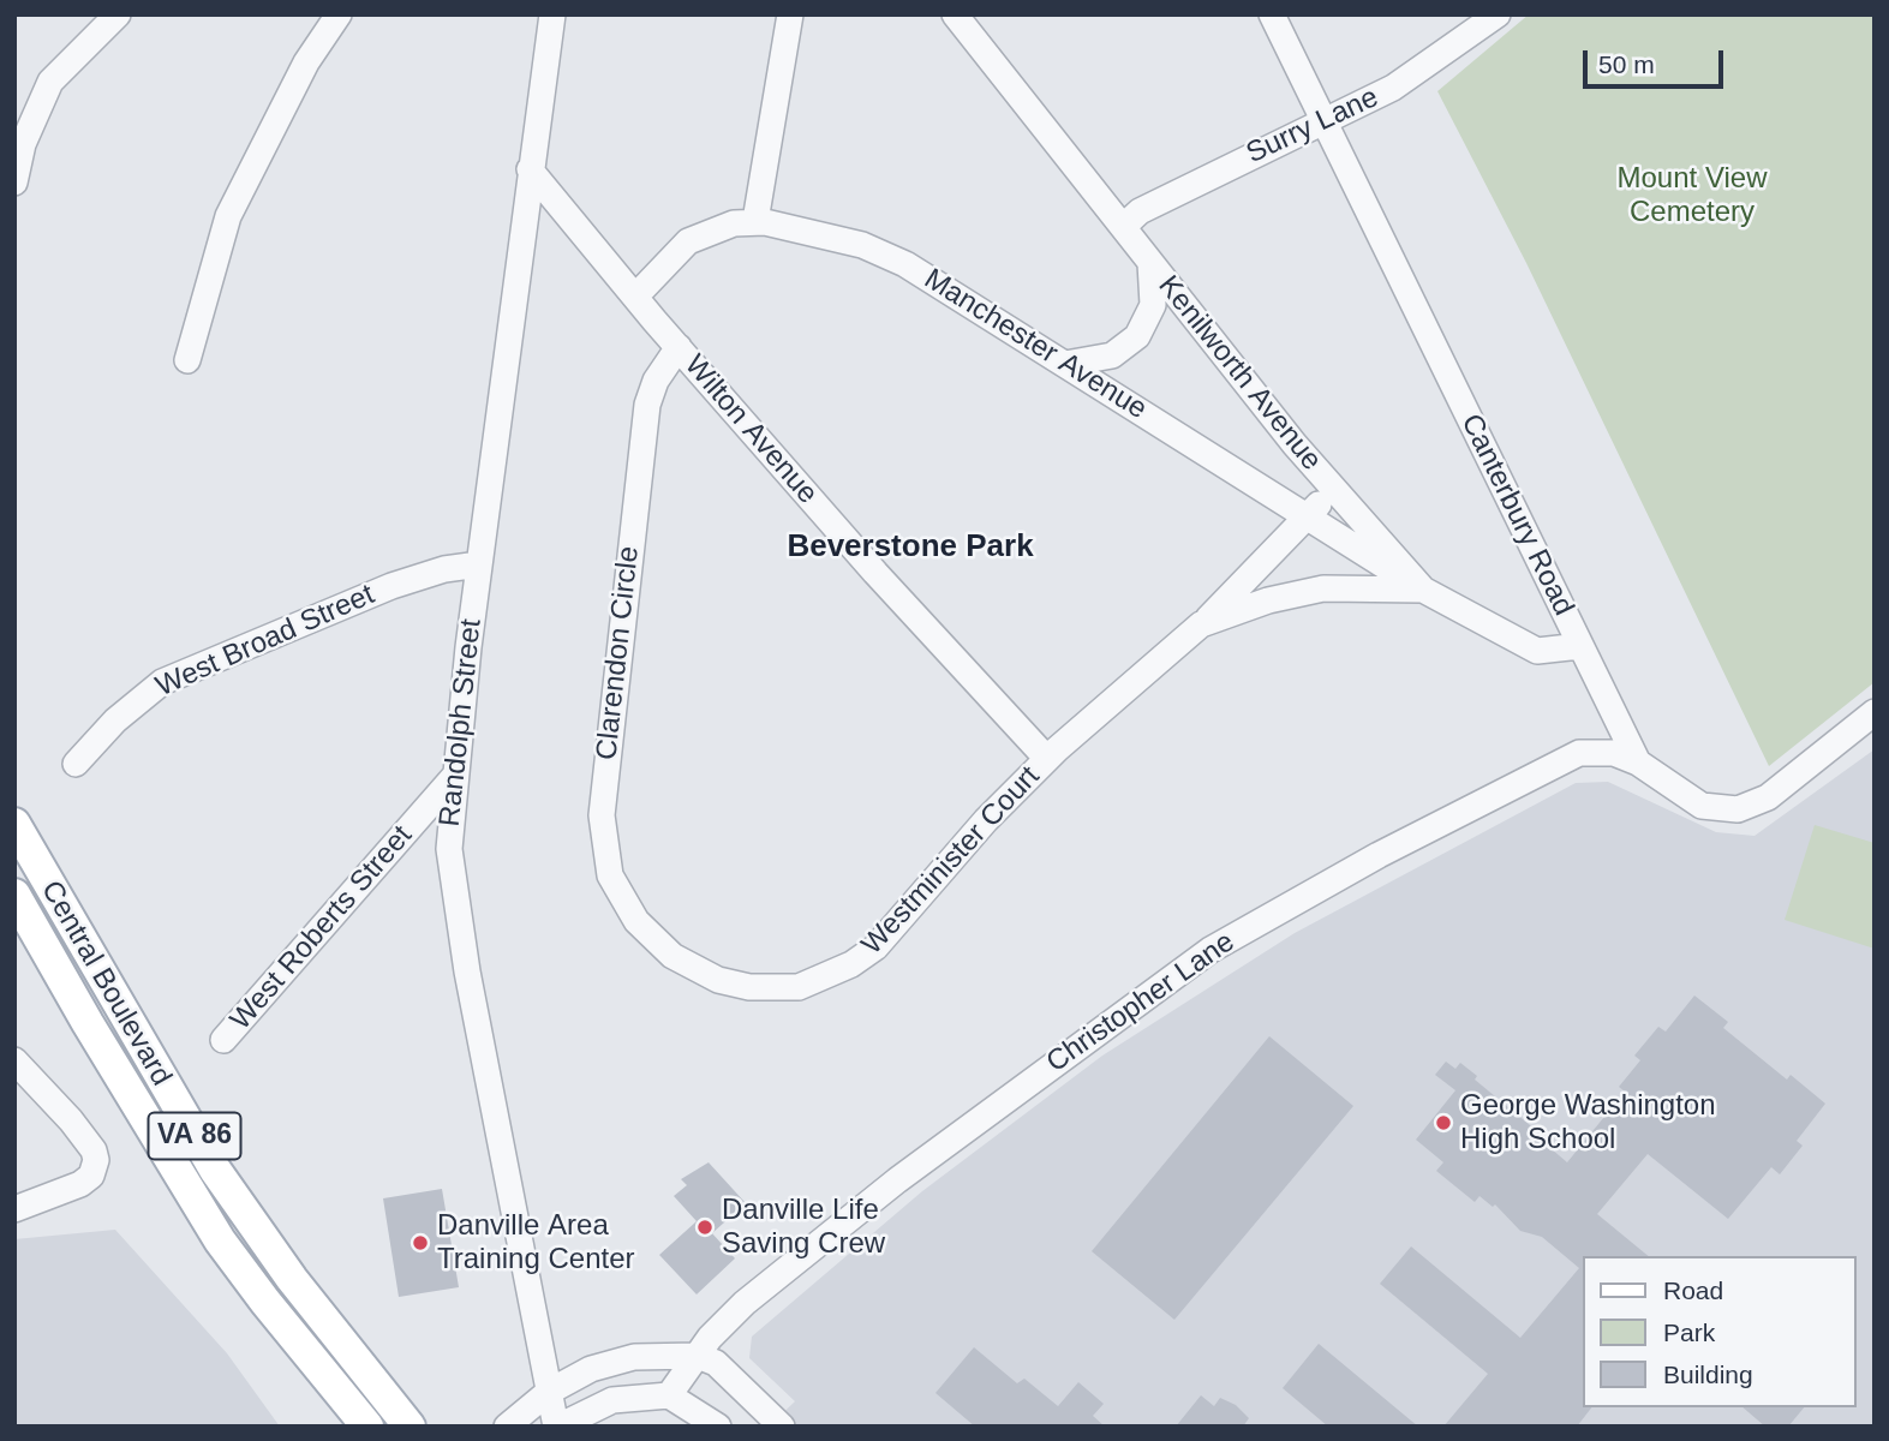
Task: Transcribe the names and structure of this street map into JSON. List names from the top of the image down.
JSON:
{
  "streets": {
    "main road": ["Central Boulevard", "VA 86"],
    "street": [
      "Surry Lane",
      "Manchester Avenue",
      "Kenilworth Avenue",
      "Wilton Avenue",
      "Canterbury Road",
      "West Broad Street",
      "Clarendon Circle",
      "Randolph Street",
      "Westminister Court",
      "West Roberts Street",
      "Christopher Lane"
    ]
  },
  "crossings": [
    ["Surry Lane", "Kenilworth Avenue"],
    ["Surry Lane", "Canterbury Road"],
    ["Manchester Avenue", "Kenilworth Avenue"],
    ["Manchester Avenue", "Wilton Avenue"],
    ["Manchester Avenue", "Westminister Court"],
    ["Kenilworth Avenue", "Canterbury Road"],
    ["Kenilworth Avenue", "Westminister Court"],
    ["Wilton Avenue", "Clarendon Circle"],
    ["Wilton Avenue", "Randolph Street"],
    ["Wilton Avenue", "Westminister Court"],
    ["Canterbury Road", "Christopher Lane"],
    ["West Broad Street", "Randolph Street"],
    ["Clarendon Circle", "Westminister Court"],
    ["Randolph Street", "West Roberts Street"]
  ],
  "districts": ["Beverstone Park"],
  "parks": ["Mount View Cemetery"],
  "places": ["George Washington High School", "Danville Life Saving Crew", "Danville Area Training Center"],
  "legend": ["Road", "Park", "Building"],
  "scale_bar": "50 m"
}
